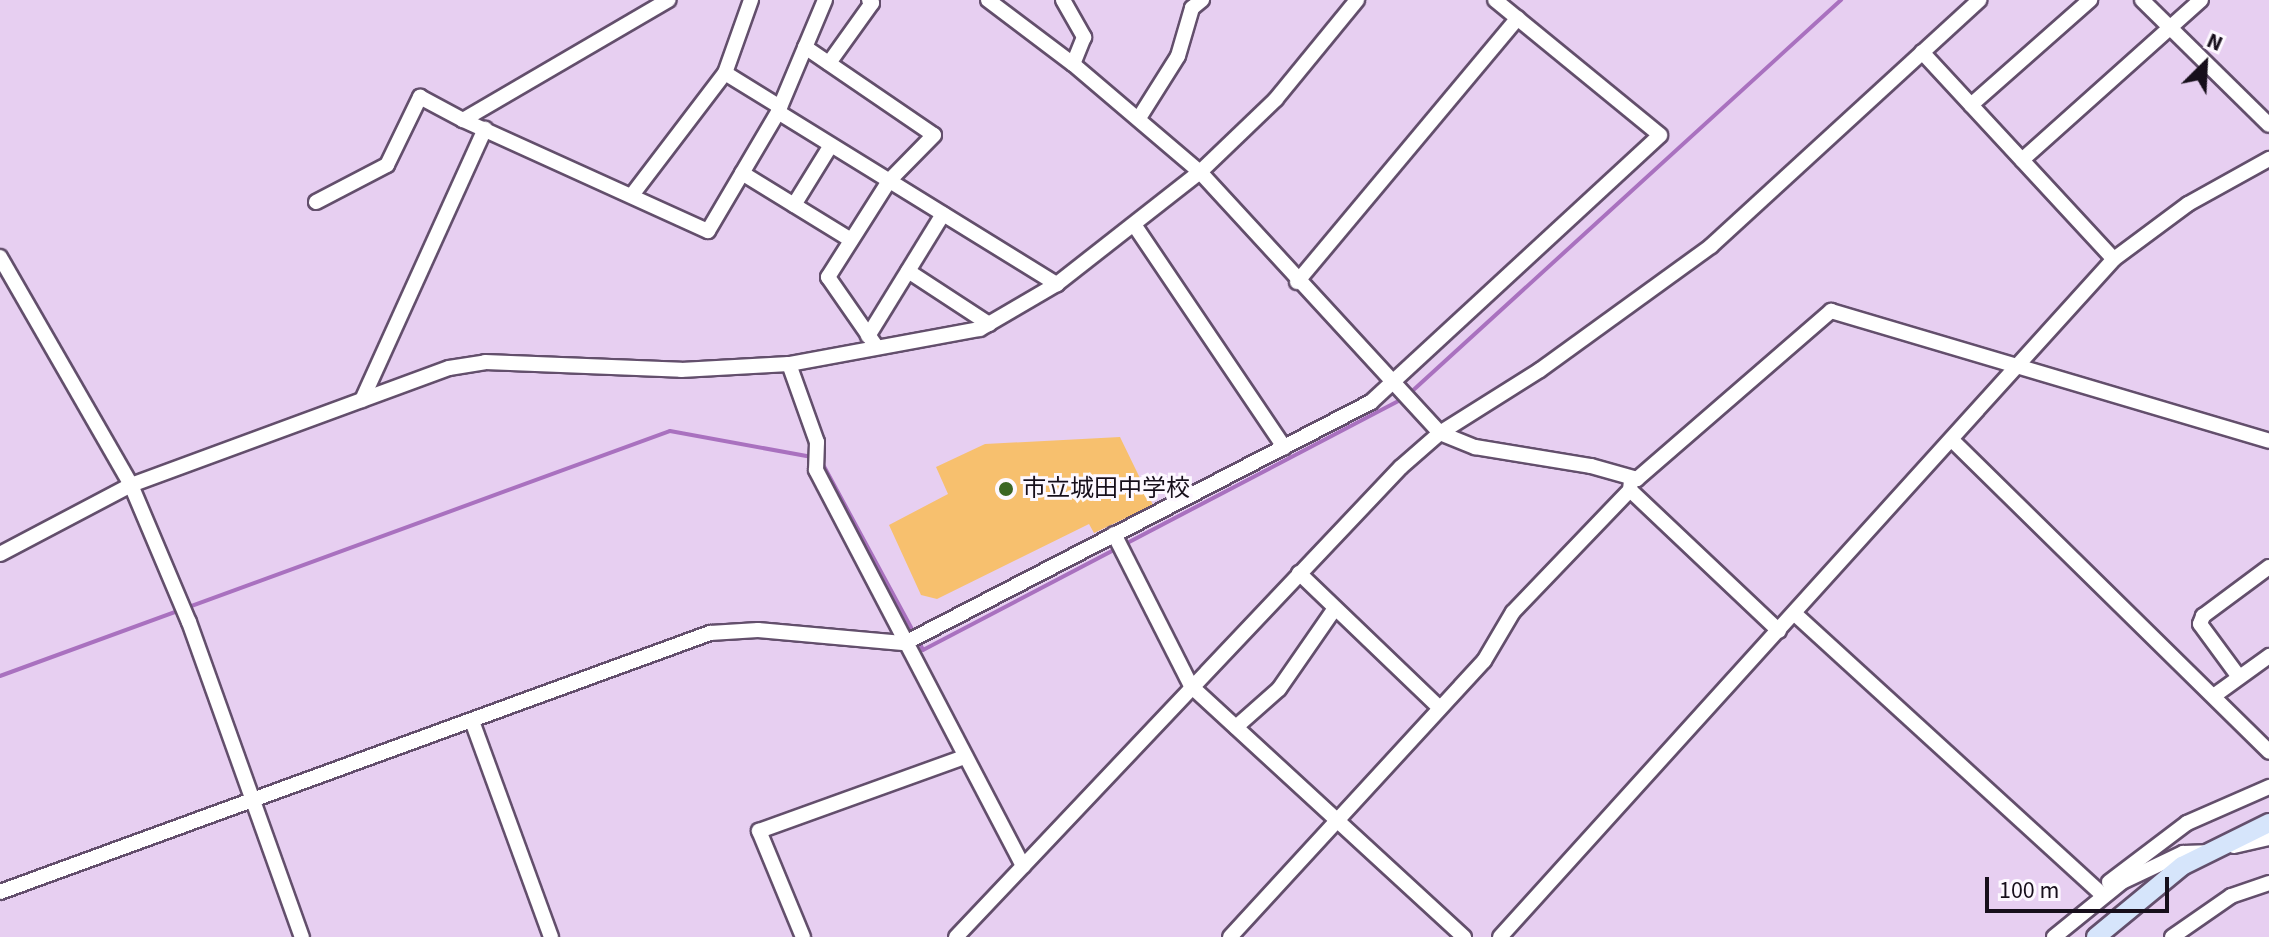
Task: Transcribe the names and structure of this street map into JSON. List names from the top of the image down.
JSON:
{
  "places": ["市立城田中学校"],
  "scale_bar": "100 m",
  "north": "top right"
}
